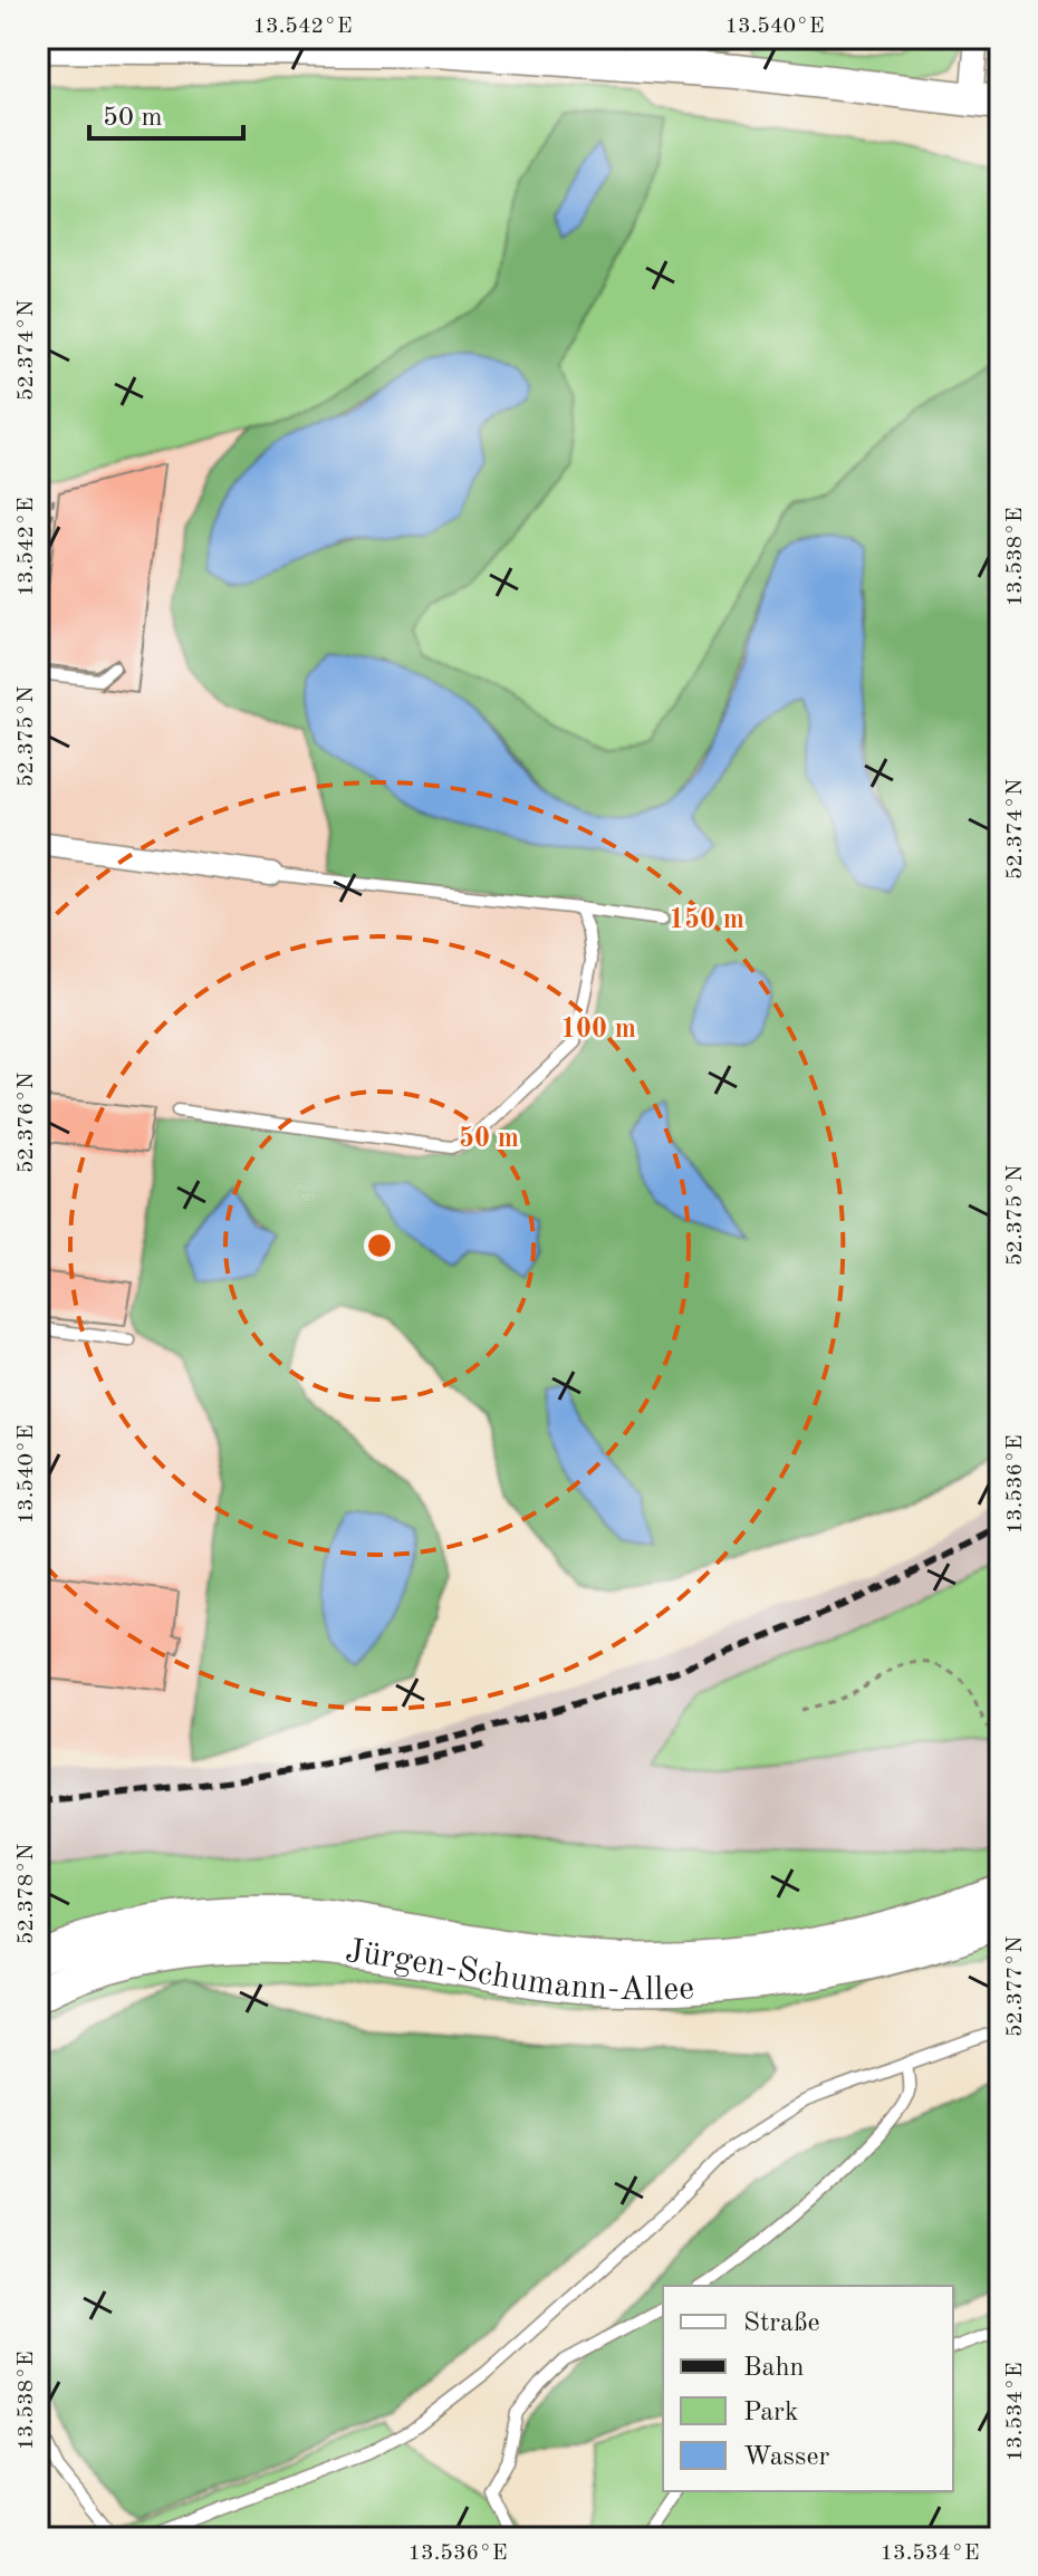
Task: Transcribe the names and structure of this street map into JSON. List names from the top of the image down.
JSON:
{
  "streets": {
    "street": ["Jürgen-Schumann-Allee"]
  },
  "legend": [
    "Straße",
    "Bahn",
    "Park",
    "Wasser"
  ],
  "scale_bar": "50 m",
  "coordinates": [
    "13.542°E",
    "13.540°E",
    "52.374°N",
    "13.538°E",
    "52.375°N",
    "52.376°N",
    "13.536°E",
    "52.378°N",
    "52.377°N",
    "13.534°E"
  ],
  "rings": ["150 m", "100 m", "50 m"]
}
